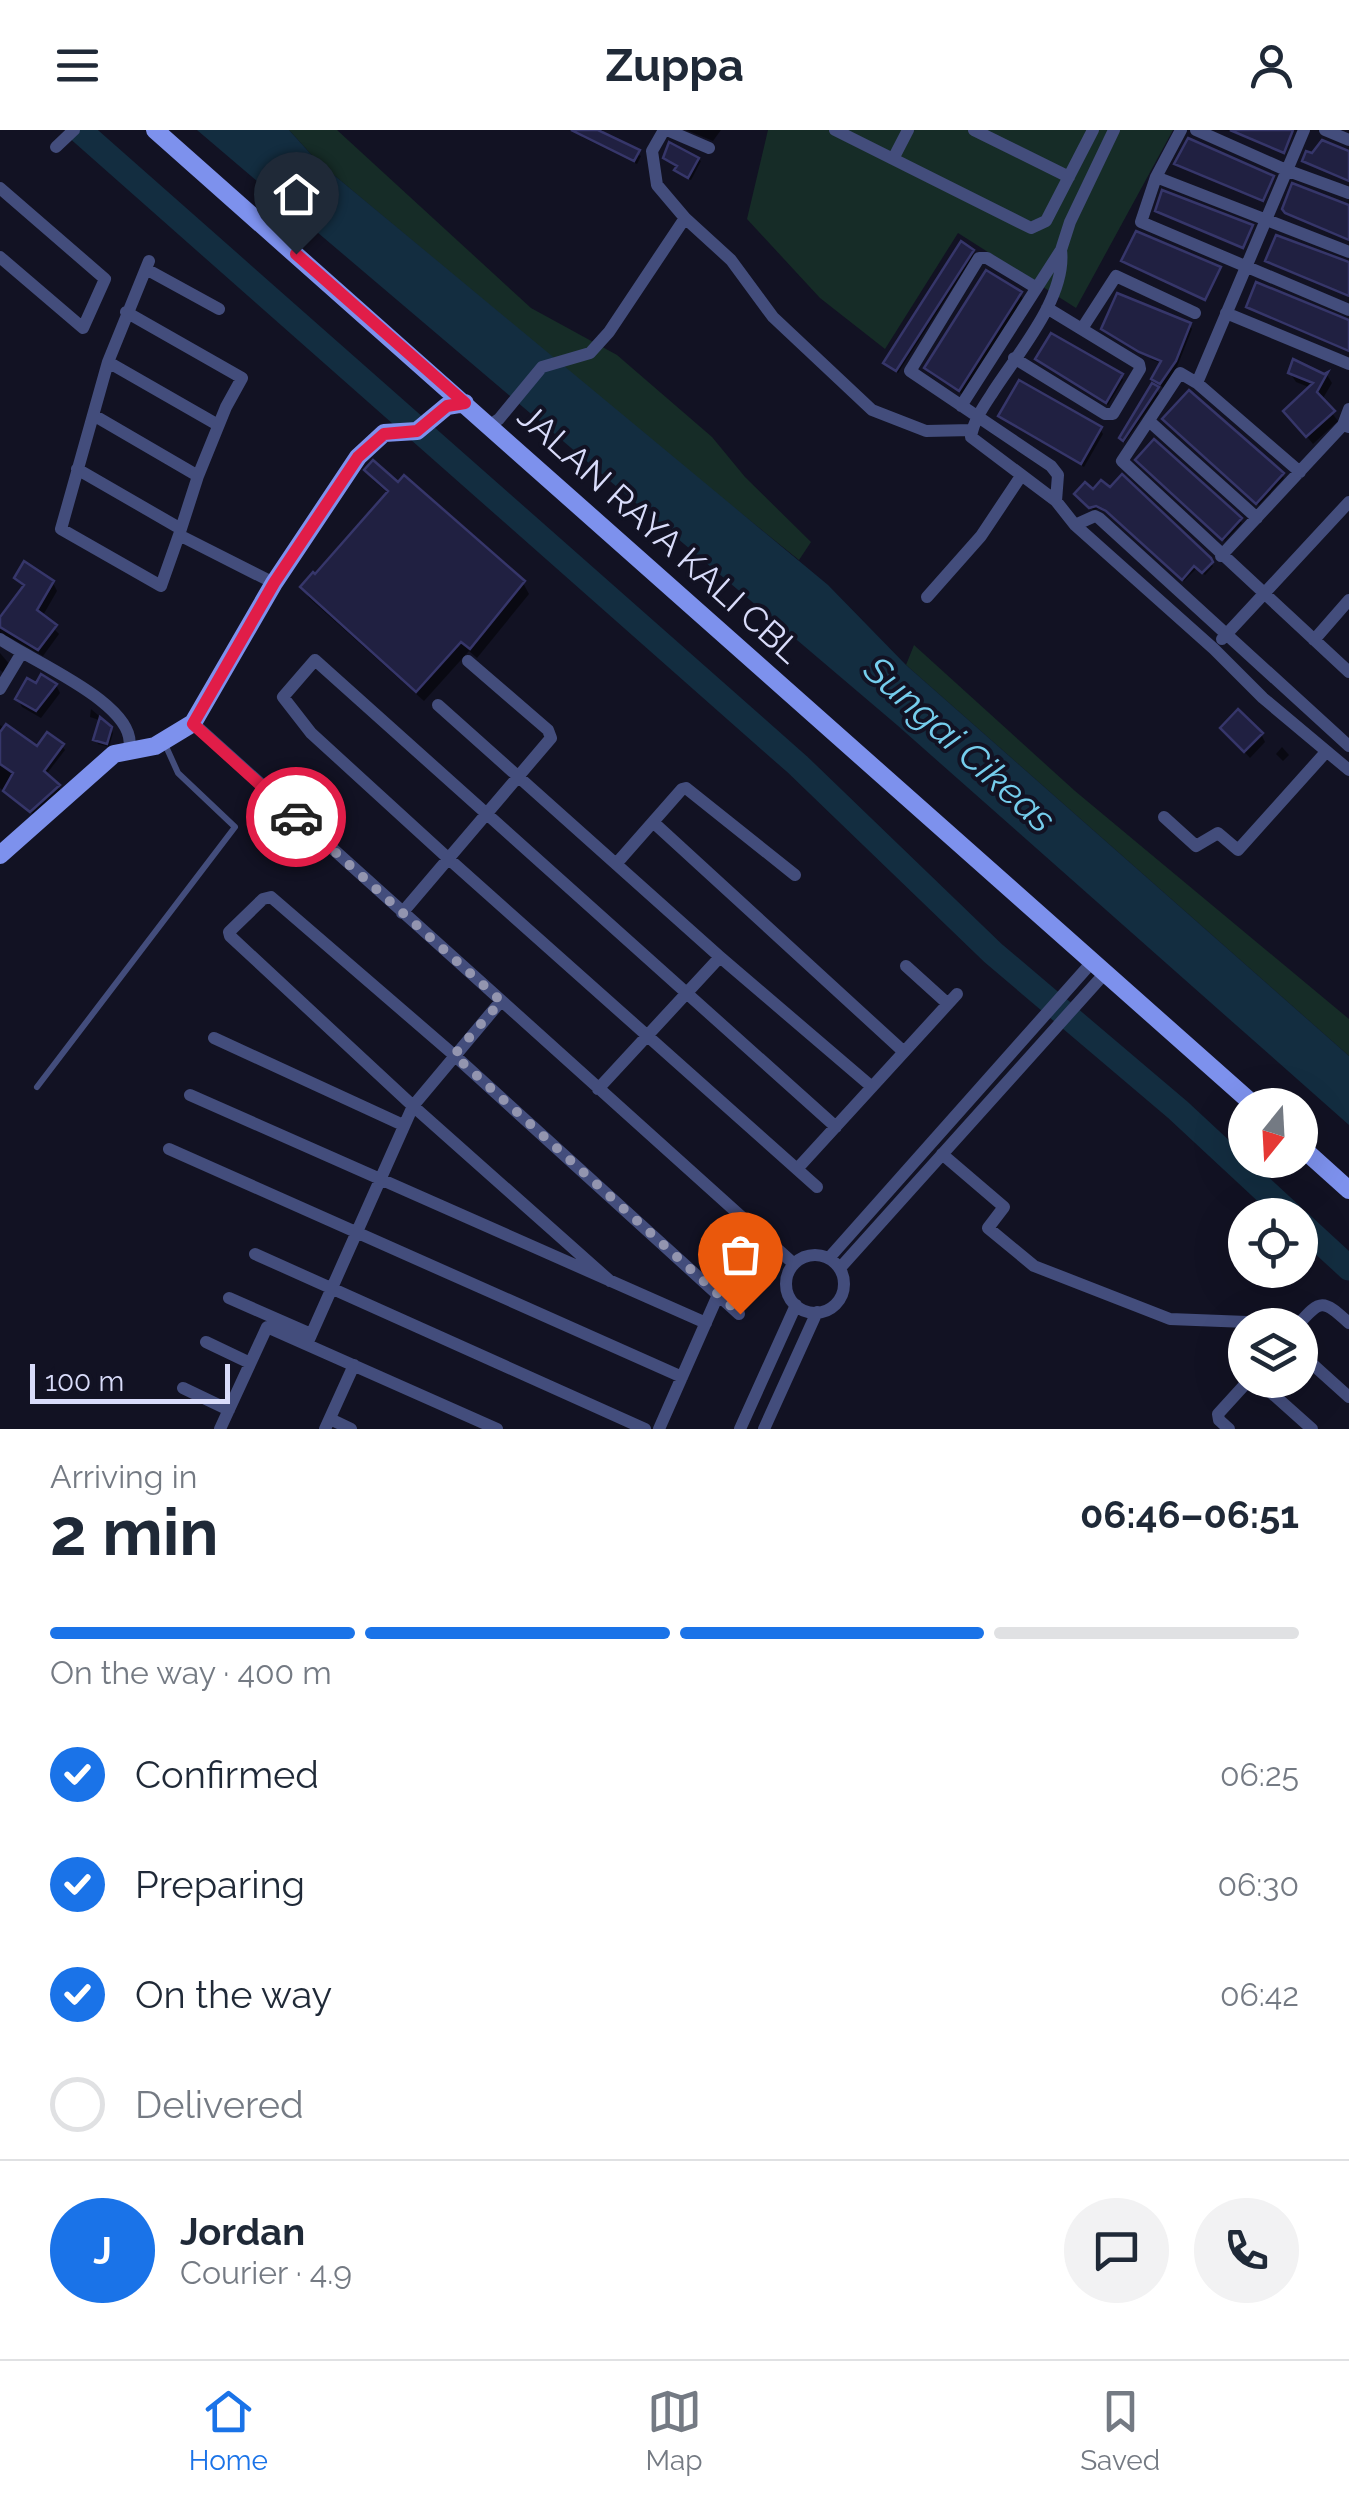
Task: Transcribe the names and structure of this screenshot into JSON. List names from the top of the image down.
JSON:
{
  "streets": {
    "main road": ["JALAN RAYA KALI CBL"]
  },
  "water": ["Sungai Cikeas"],
  "scale_bar": "100 m",
  "north": "bottom",
  "page": {
    "header": "Zuppa",
    "scale": "100 m",
    "heading": ["2 min", "Arriving in", "06:46–06:51"],
    "panel": ["Jordan", "Courier · 4.9"],
    "bar": "On the way · 400 m",
    "list": [
      ["Confirmed", "06:25"],
      ["Preparing", "06:30"],
      ["On the way", "06:42"],
      "Delivered"
    ],
    "round": "J",
    "tabs": ["Home", "Map", "Saved"]
  }
}
